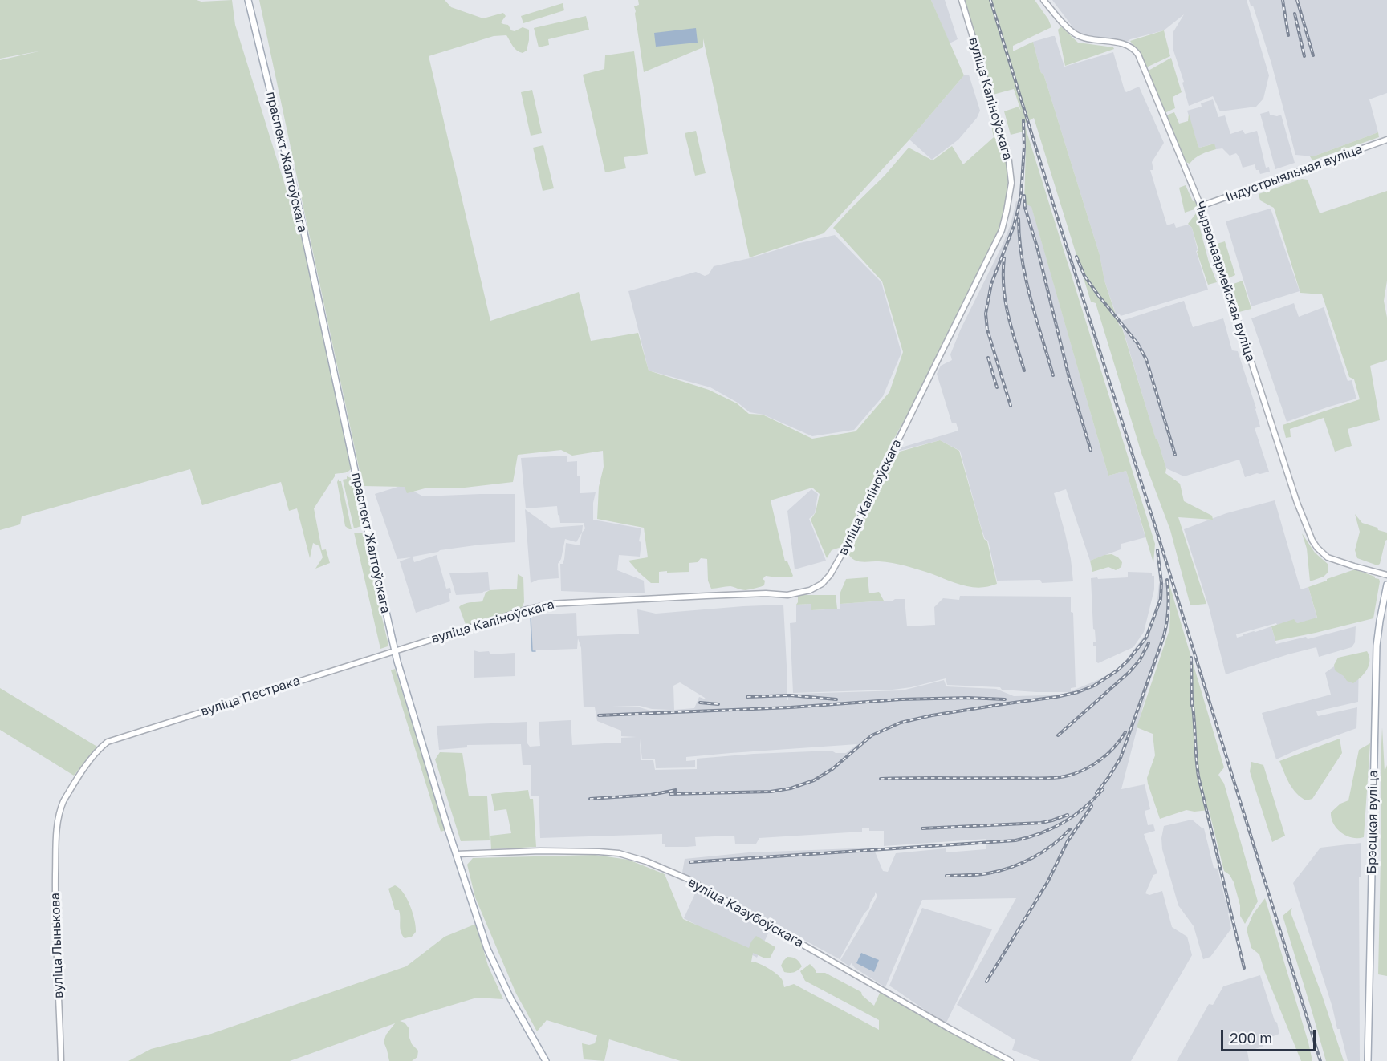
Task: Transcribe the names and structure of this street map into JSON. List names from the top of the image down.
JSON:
{
  "streets": {
    "main road": ["праспект Жалтоўскага", "Брэсцкая вуліца"],
    "street": [
      "вуліца Каліноўскага",
      "Індустрыяльная вуліца",
      "Чырвонаармейская вуліца",
      "вуліца Пестрака",
      "вуліца Казубоўскага",
      "вуліца Лынькова"
    ]
  },
  "crossings": [
    ["вуліца Каліноўскага", "праспект Жалтоўскага"],
    ["вуліца Каліноўскага", "вуліца Пестрака"],
    ["праспект Жалтоўскага", "вуліца Пестрака"],
    ["праспект Жалтоўскага", "вуліца Казубоўскага"],
    ["Індустрыяльная вуліца", "Чырвонаармейская вуліца"],
    ["вуліца Пестрака", "вуліца Лынькова"]
  ],
  "scale_bar": "200 m"
}
